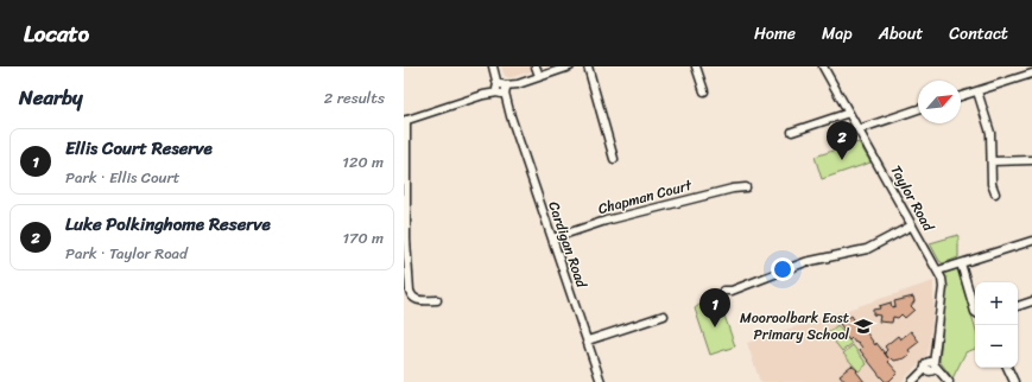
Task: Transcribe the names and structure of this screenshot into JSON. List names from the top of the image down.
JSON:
{
  "streets": {
    "street": ["Chapman Court", "Taylor Road", "Cardigan Road"]
  },
  "crossings": [
    ["Chapman Court", "Cardigan Road"]
  ],
  "places": {
    "school or university": ["Mooroolbark East Primary School"]
  },
  "north": "top right",
  "page": {
    "header": "Locato",
    "nav": [
      "Home",
      "Map",
      "About",
      "Contact"
    ],
    "heading": ["Nearby", "2 results"],
    "pins": ["2", "1"],
    "list": [
      {
        "mark": "1",
        "name": "Ellis Court Reserve",
        "note": "Park · Ellis Court",
        "value": "120 m"
      },
      {
        "mark": "2",
        "name": "Luke Polkinghome Reserve",
        "note": "Park · Taylor Road",
        "value": "170 m"
      }
    ],
    "map_buttons": ["+", "−"]
  }
}
